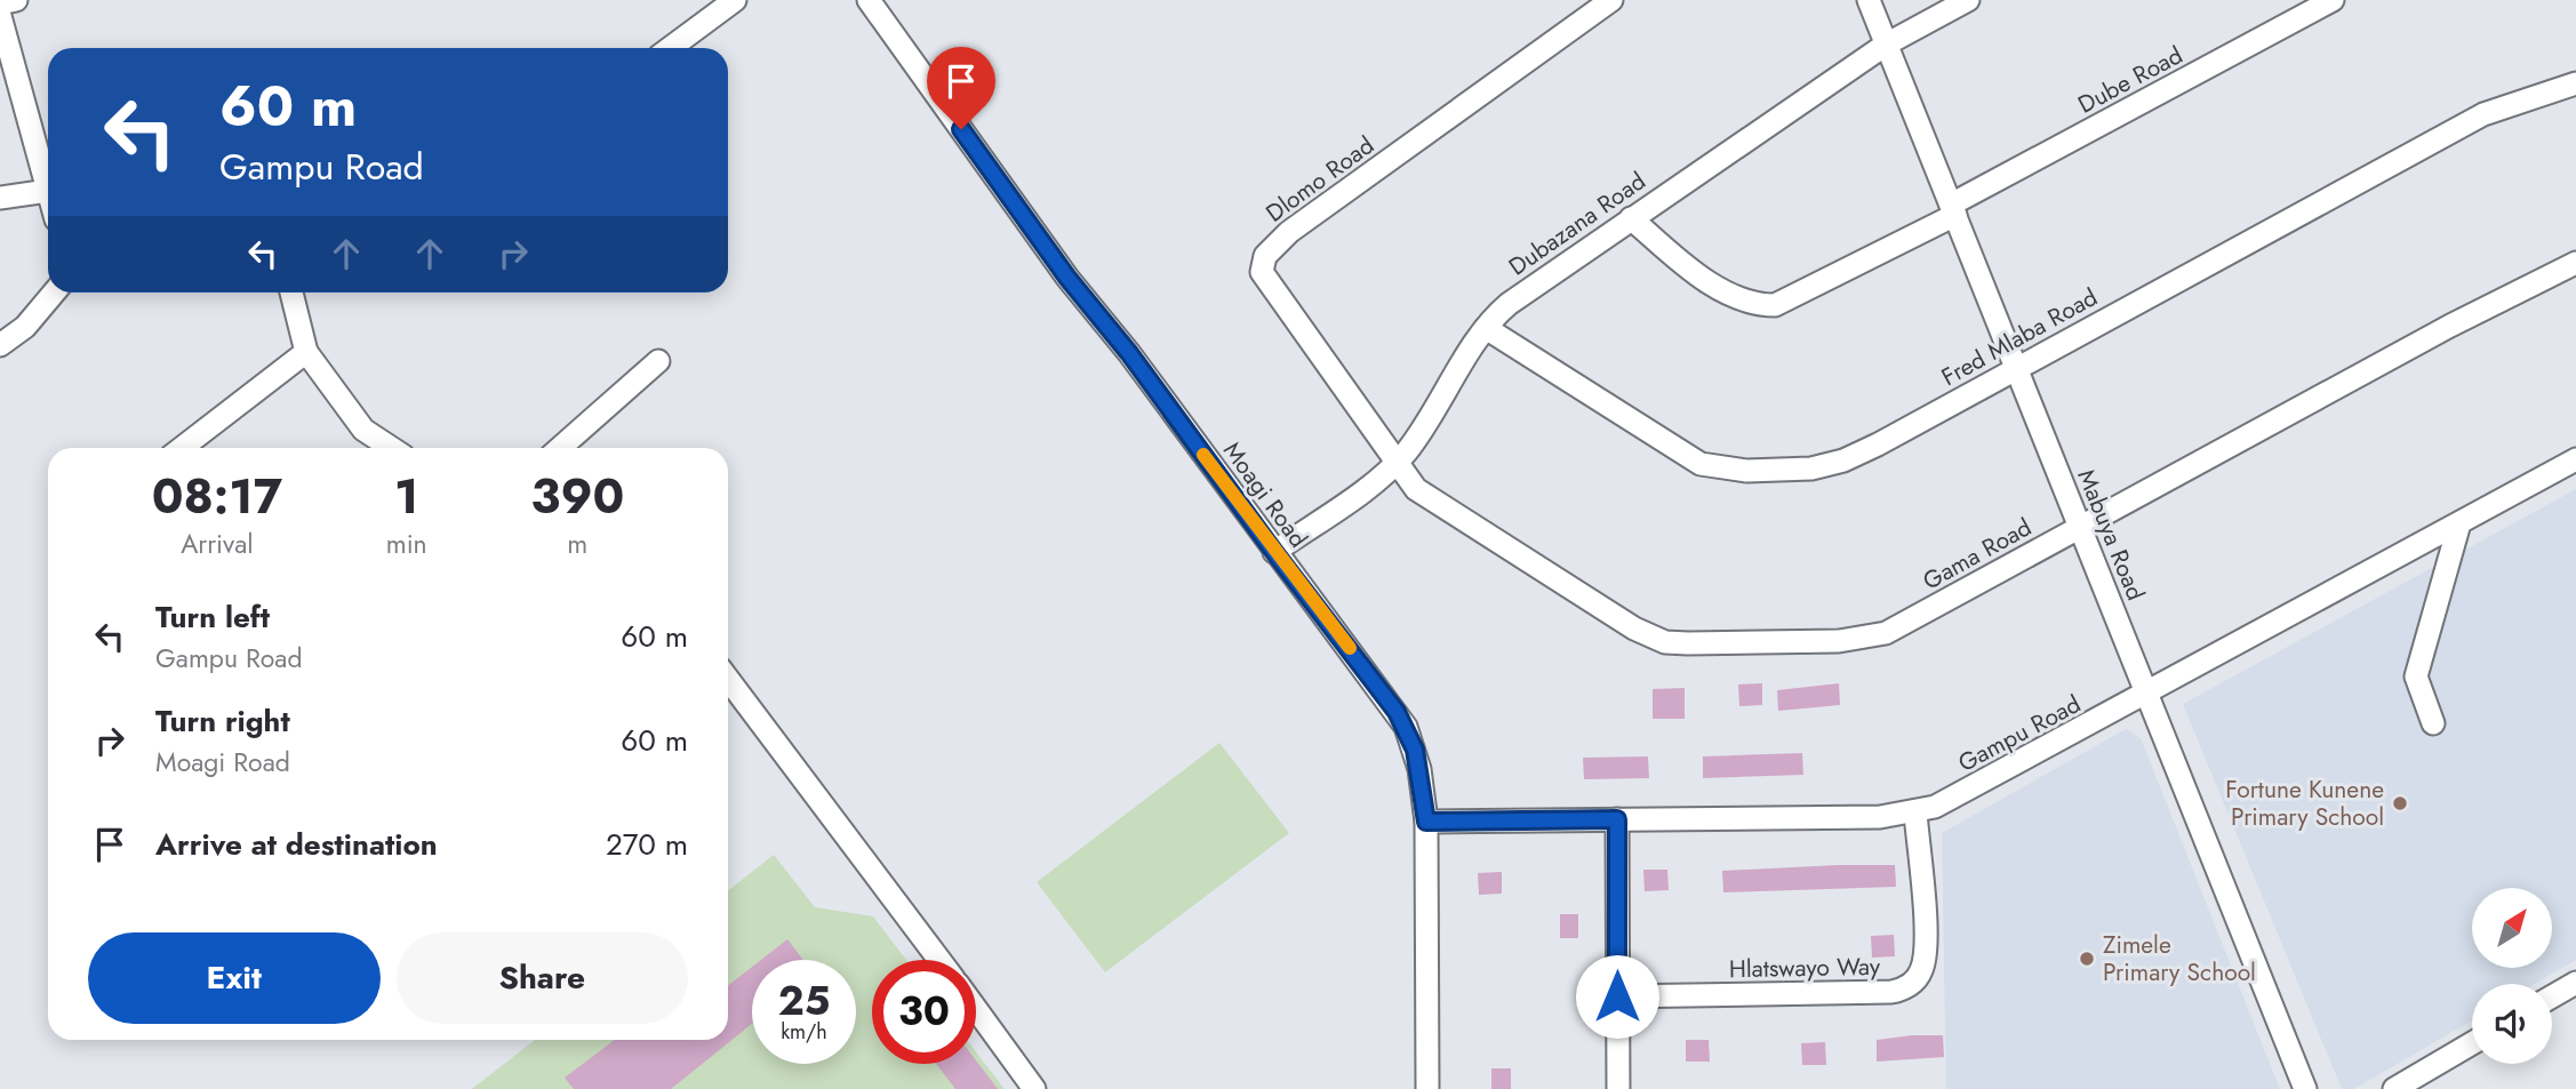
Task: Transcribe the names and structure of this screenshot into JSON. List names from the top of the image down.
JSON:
{
  "streets": {
    "street": [
      "Dube Road",
      "Dlomo Road",
      "Dubazana Road",
      "Fred Mlaba Road",
      "Moagi Road",
      "Mabuya Road",
      "Gama Road",
      "Gampu Road",
      "Hlatswayo Way"
    ]
  },
  "crossings": [
    ["Dube Road", "Dubazana Road"],
    ["Dube Road", "Mabuya Road"],
    ["Dlomo Road", "Dubazana Road"],
    ["Dlomo Road", "Gama Road"],
    ["Dubazana Road", "Fred Mlaba Road"],
    ["Dubazana Road", "Moagi Road"],
    ["Dubazana Road", "Mabuya Road"],
    ["Dubazana Road", "Gama Road"],
    ["Fred Mlaba Road", "Mabuya Road"],
    ["Moagi Road", "Gampu Road"],
    ["Mabuya Road", "Gama Road"],
    ["Mabuya Road", "Gampu Road"],
    ["Gampu Road", "Hlatswayo Way"]
  ],
  "places": ["Fortune Kunene Primary School", "Zimele Primary School"],
  "north": "top right",
  "page": {
    "turn": ["60 m", "Gampu Road"],
    "eta": [
      "08:17",
      "Arrival",
      "1",
      "min",
      "390",
      "m"
    ],
    "list": [
      {
        "name": "Turn left",
        "note": "Gampu Road",
        "value": "60 m"
      },
      {
        "name": "Turn right",
        "note": "Moagi Road",
        "value": "60 m"
      },
      {
        "name": "Arrive at destination",
        "value": "270 m"
      }
    ],
    "buttons": ["Exit", "Share"],
    "speed": "25 km/h",
    "limit": "30"
  }
}
